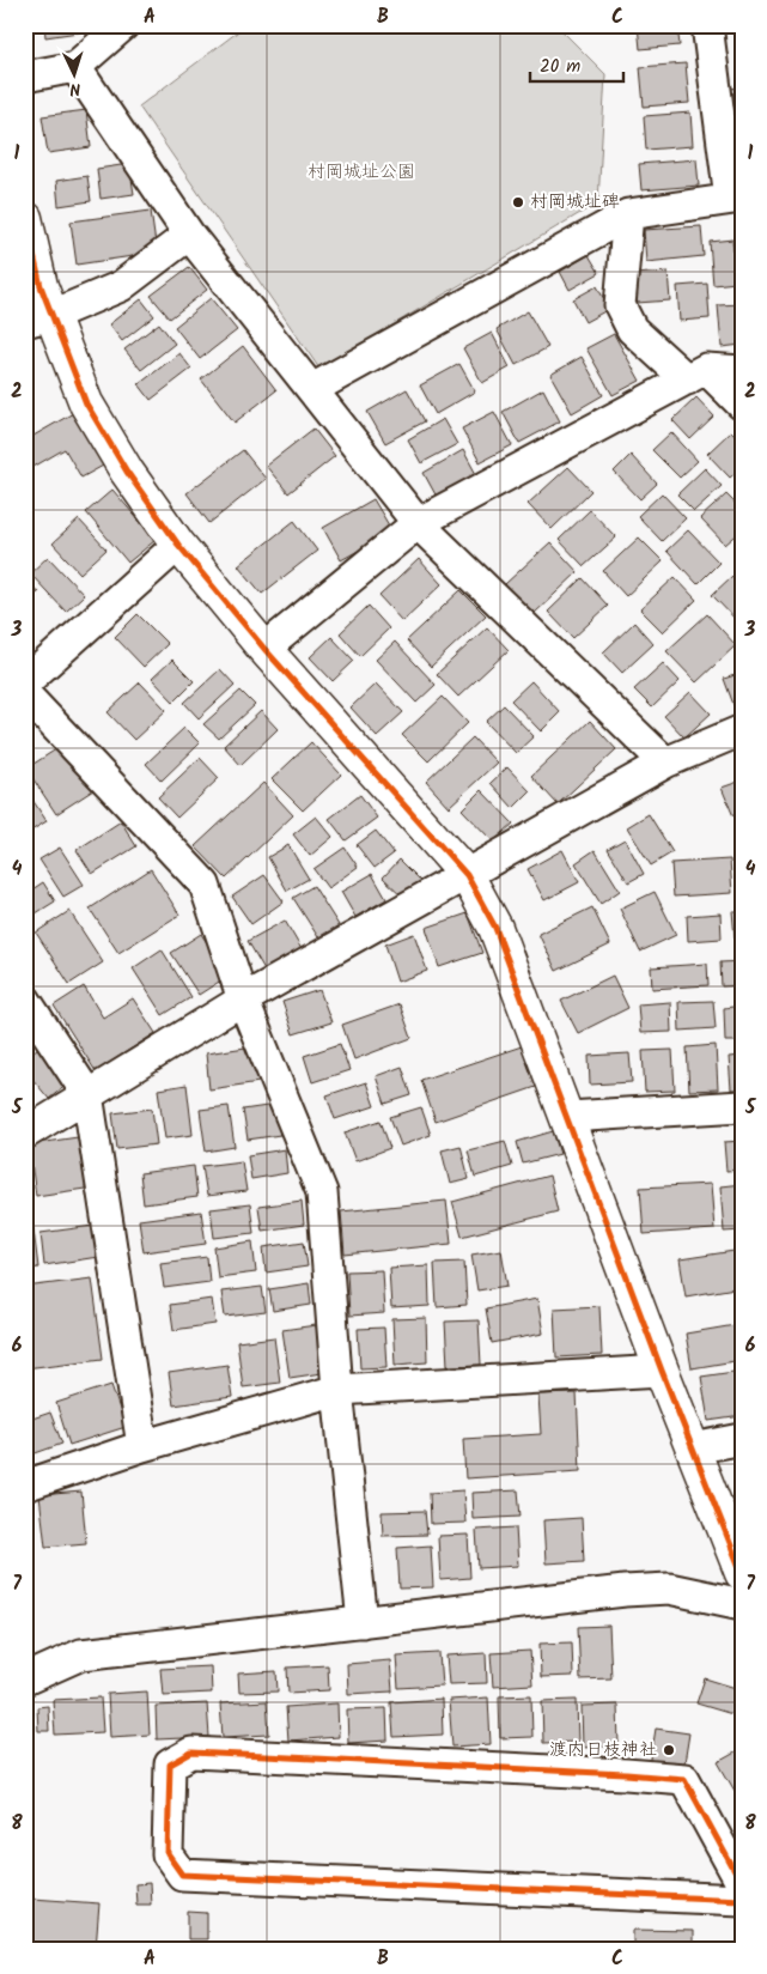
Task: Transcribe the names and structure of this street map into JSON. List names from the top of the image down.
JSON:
{
  "parks": ["村岡城址公園"],
  "places": ["村岡城址碑", "渡内日枝神社"],
  "scale_bar": "20 m",
  "north": "bottom",
  "grid": {
    "columns": ["A", "B", "C"],
    "rows": [
      "1",
      "2",
      "3",
      "4",
      "5",
      "6",
      "7",
      "8"
    ]
  }
}
